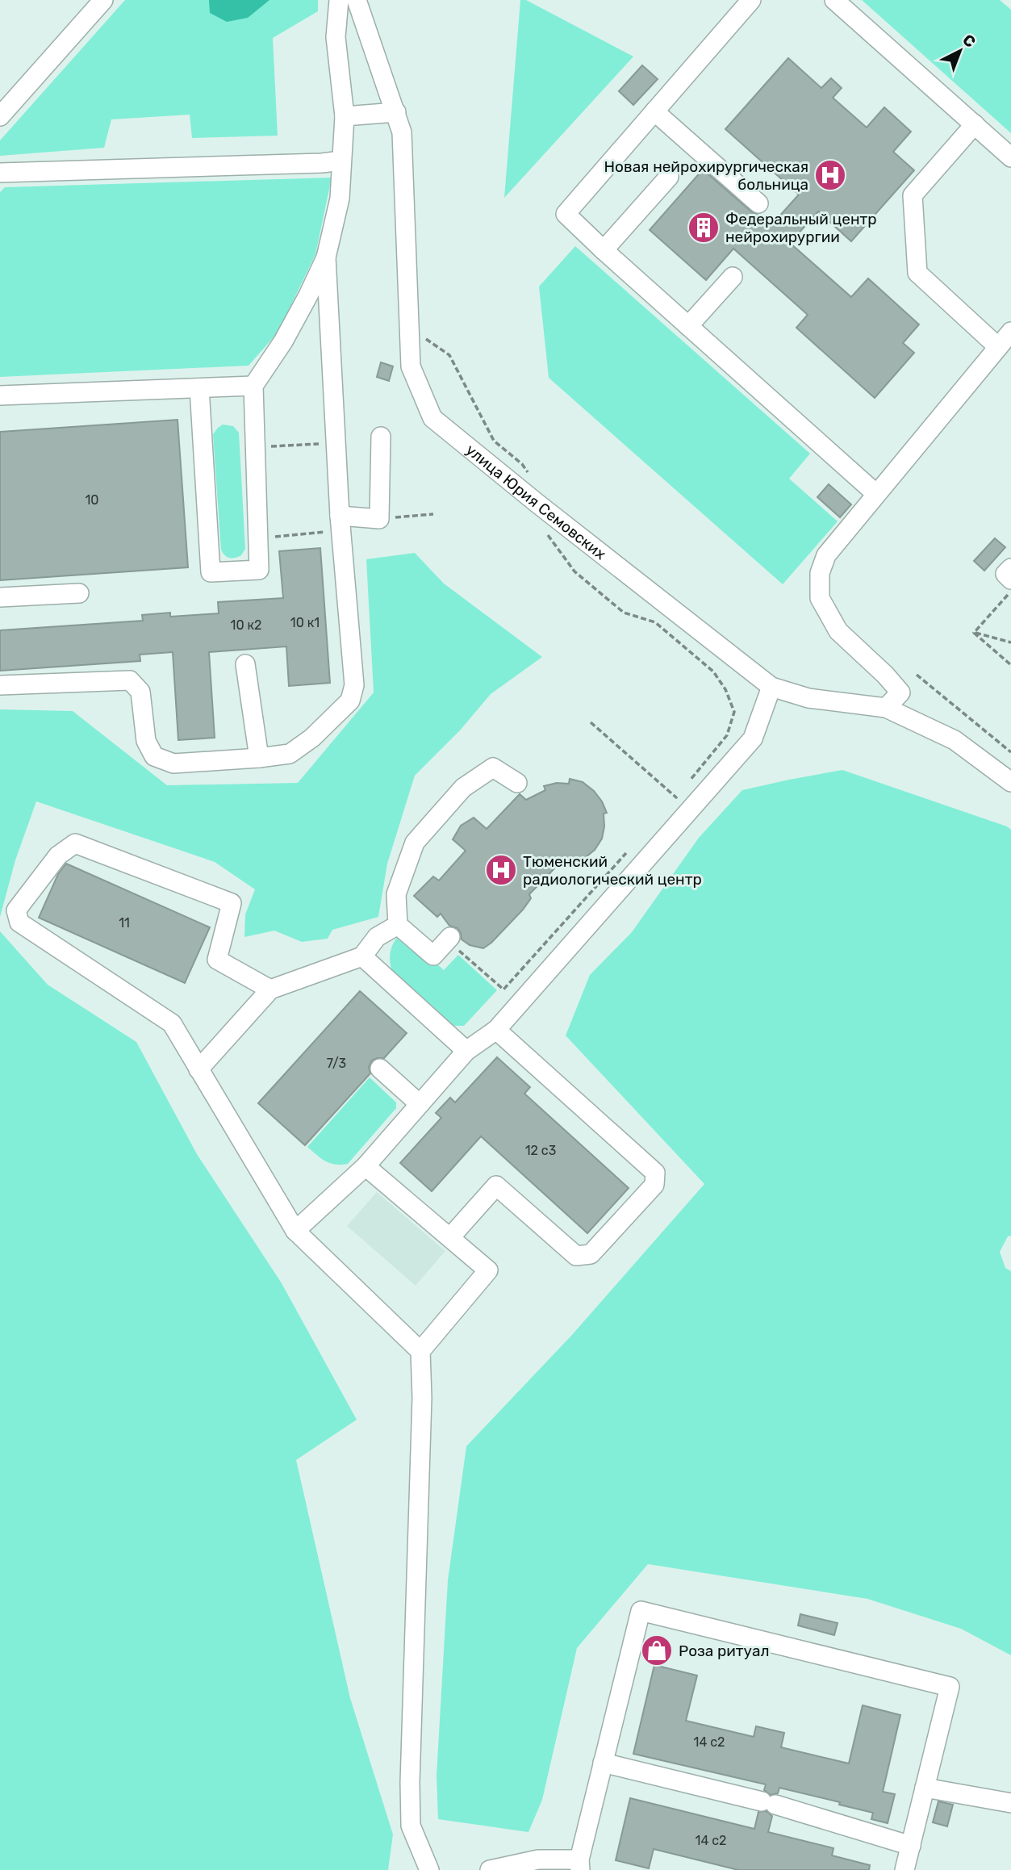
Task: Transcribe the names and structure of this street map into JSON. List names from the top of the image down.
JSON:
{
  "streets": {
    "street": ["улица Юрия Семовских"]
  },
  "places": {
    "hospital": ["Новая нейрохирургическая больница", "Тюменский радиологический центр"],
    "building": ["Федеральный центр нейрохирургии"],
    "shop": ["Роза ритуал"]
  },
  "house_numbers": [
    "10",
    "10 к1",
    "10 к2",
    "11",
    "7/3",
    "12 с3",
    "14 с2",
    "14 с2"
  ],
  "north": "top right"
}
